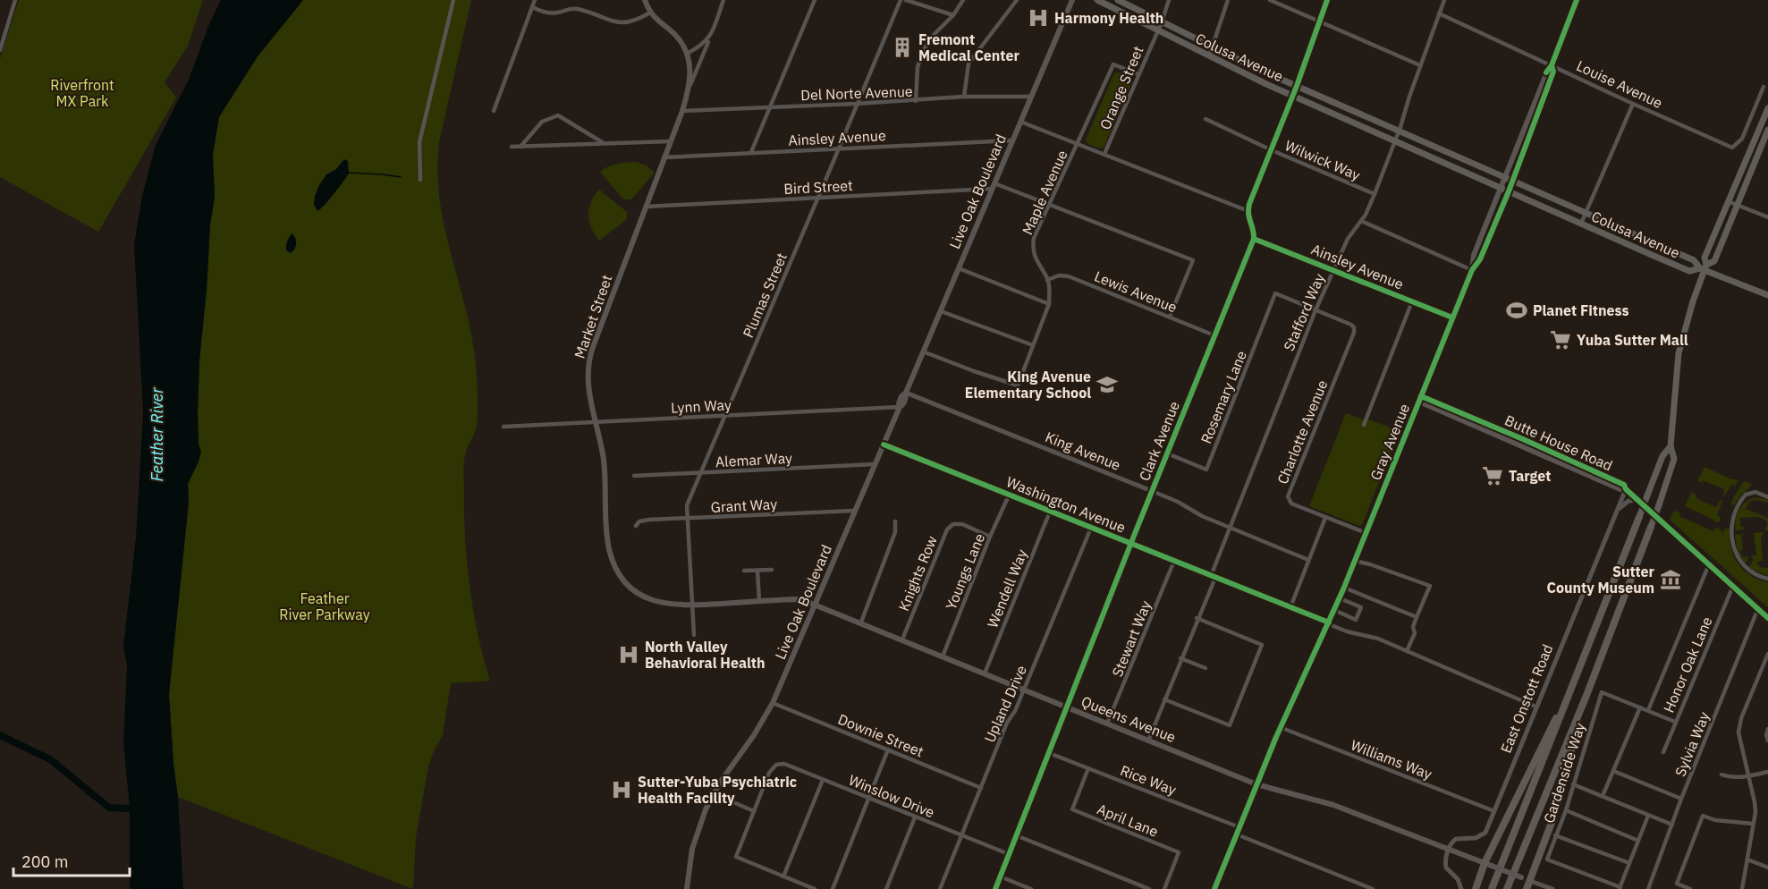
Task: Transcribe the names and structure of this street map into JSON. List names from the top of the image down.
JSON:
{
  "streets": {
    "highway": ["Colusa Avenue"],
    "main road": [
      "Live Oak Boulevard",
      "Market Street",
      "Gray Avenue",
      "Butte House Road",
      "Queens Avenue"
    ],
    "street": [
      "Louise Avenue",
      "Orange Street",
      "Del Norte Avenue",
      "Ainsley Avenue",
      "Wilwick Way",
      "Bird Street",
      "Maple Avenue",
      "Lewis Avenue",
      "Plumas Street",
      "Stafford Way",
      "Rosemary Lane",
      "Lynn Way",
      "Charlotte Avenue",
      "Clark Avenue",
      "King Avenue",
      "Alemar Way",
      "Washington Avenue",
      "Grant Way",
      "Youngs Lane",
      "Knights Row",
      "Wendell Way",
      "Stewart Way",
      "Honor Oak Lane",
      "East Onstott Road",
      "Upland Drive",
      "Downie Street",
      "Sylvia Way",
      "Williams Way",
      "Gardenside Way",
      "Rice Way",
      "Winslow Drive",
      "April Lane"
    ]
  },
  "crossings": [
    ["Colusa Avenue", "Orange Street"],
    ["Colusa Avenue", "Stafford Way"],
    ["Colusa Avenue", "Gray Avenue"],
    ["Louise Avenue", "Stafford Way"],
    ["Louise Avenue", "Gray Avenue"],
    ["Orange Street", "Maple Avenue"],
    ["Del Norte Avenue", "Live Oak Boulevard"],
    ["Del Norte Avenue", "Plumas Street"],
    ["Del Norte Avenue", "Market Street"],
    ["Ainsley Avenue", "Live Oak Boulevard"],
    ["Ainsley Avenue", "Plumas Street"],
    ["Ainsley Avenue", "Stafford Way"],
    ["Ainsley Avenue", "Market Street"],
    ["Ainsley Avenue", "Clark Avenue"],
    ["Ainsley Avenue", "Gray Avenue"],
    ["Wilwick Way", "Stafford Way"],
    ["Bird Street", "Live Oak Boulevard"],
    ["Bird Street", "Maple Avenue"],
    ["Bird Street", "Lewis Avenue"],
    ["Bird Street", "Plumas Street"],
    ["Bird Street", "Market Street"],
    ["Live Oak Boulevard", "Maple Avenue"],
    ["Live Oak Boulevard", "Lynn Way"],
    ["Live Oak Boulevard", "King Avenue"],
    ["Live Oak Boulevard", "Alemar Way"],
    ["Live Oak Boulevard", "Washington Avenue"],
    ["Live Oak Boulevard", "Grant Way"],
    ["Live Oak Boulevard", "Queens Avenue"],
    ["Live Oak Boulevard", "Downie Street"],
    ["Maple Avenue", "Lewis Avenue"],
    ["Lewis Avenue", "Clark Avenue"],
    ["Plumas Street", "Market Street"],
    ["Plumas Street", "Lynn Way"],
    ["Plumas Street", "Alemar Way"],
    ["Plumas Street", "Grant Way"],
    ["Plumas Street", "Queens Avenue"],
    ["Stafford Way", "Rosemary Lane"],
    ["Stafford Way", "Charlotte Avenue"],
    ["Stafford Way", "King Avenue"],
    ["Stafford Way", "Washington Avenue"],
    ["Stafford Way", "Queens Avenue"],
    ["Market Street", "Lynn Way"],
    ["Market Street", "Queens Avenue"],
    ["Rosemary Lane", "Charlotte Avenue"],
    ["Rosemary Lane", "Clark Avenue"],
    ["Charlotte Avenue", "Gray Avenue"],
    ["Clark Avenue", "King Avenue"],
    ["Clark Avenue", "Washington Avenue"],
    ["Clark Avenue", "Queens Avenue"],
    ["Clark Avenue", "Rice Way"],
    ["Clark Avenue", "Winslow Drive"],
    ["Gray Avenue", "Butte House Road"],
    ["Gray Avenue", "Washington Avenue"],
    ["Gray Avenue", "Queens Avenue"],
    ["Gray Avenue", "Williams Way"],
    ["Gray Avenue", "Rice Way"],
    ["Butte House Road", "Honor Oak Lane"],
    ["Butte House Road", "East Onstott Road"],
    ["Butte House Road", "Sylvia Way"],
    ["Washington Avenue", "Youngs Lane"],
    ["Washington Avenue", "Wendell Way"],
    ["Washington Avenue", "Stewart Way"],
    ["Washington Avenue", "East Onstott Road"],
    ["Washington Avenue", "Upland Drive"],
    ["Youngs Lane", "Knights Row"],
    ["Youngs Lane", "Queens Avenue"],
    ["Knights Row", "Queens Avenue"],
    ["Wendell Way", "Queens Avenue"],
    ["Stewart Way", "Queens Avenue"],
    ["East Onstott Road", "Queens Avenue"],
    ["East Onstott Road", "Williams Way"],
    ["Upland Drive", "Queens Avenue"],
    ["Upland Drive", "Downie Street"],
    ["Upland Drive", "Winslow Drive"],
    ["Rice Way", "April Lane"]
  ],
  "water": ["Feather River"],
  "parks": ["Riverfront MX Park", "Feather River Parkway"],
  "places": {
    "hospital": ["Harmony Health", "North Valley Behavioral Health", "Sutter-Yuba Psychiatric Health Facility"],
    "building": ["Fremont Medical Center"],
    "sports": ["Planet Fitness"],
    "supermarket": ["Yuba Sutter Mall", "Target"],
    "school or university": ["King Avenue Elementary School"],
    "museum": ["Sutter County Museum"]
  },
  "scale_bar": "200 m"
}
